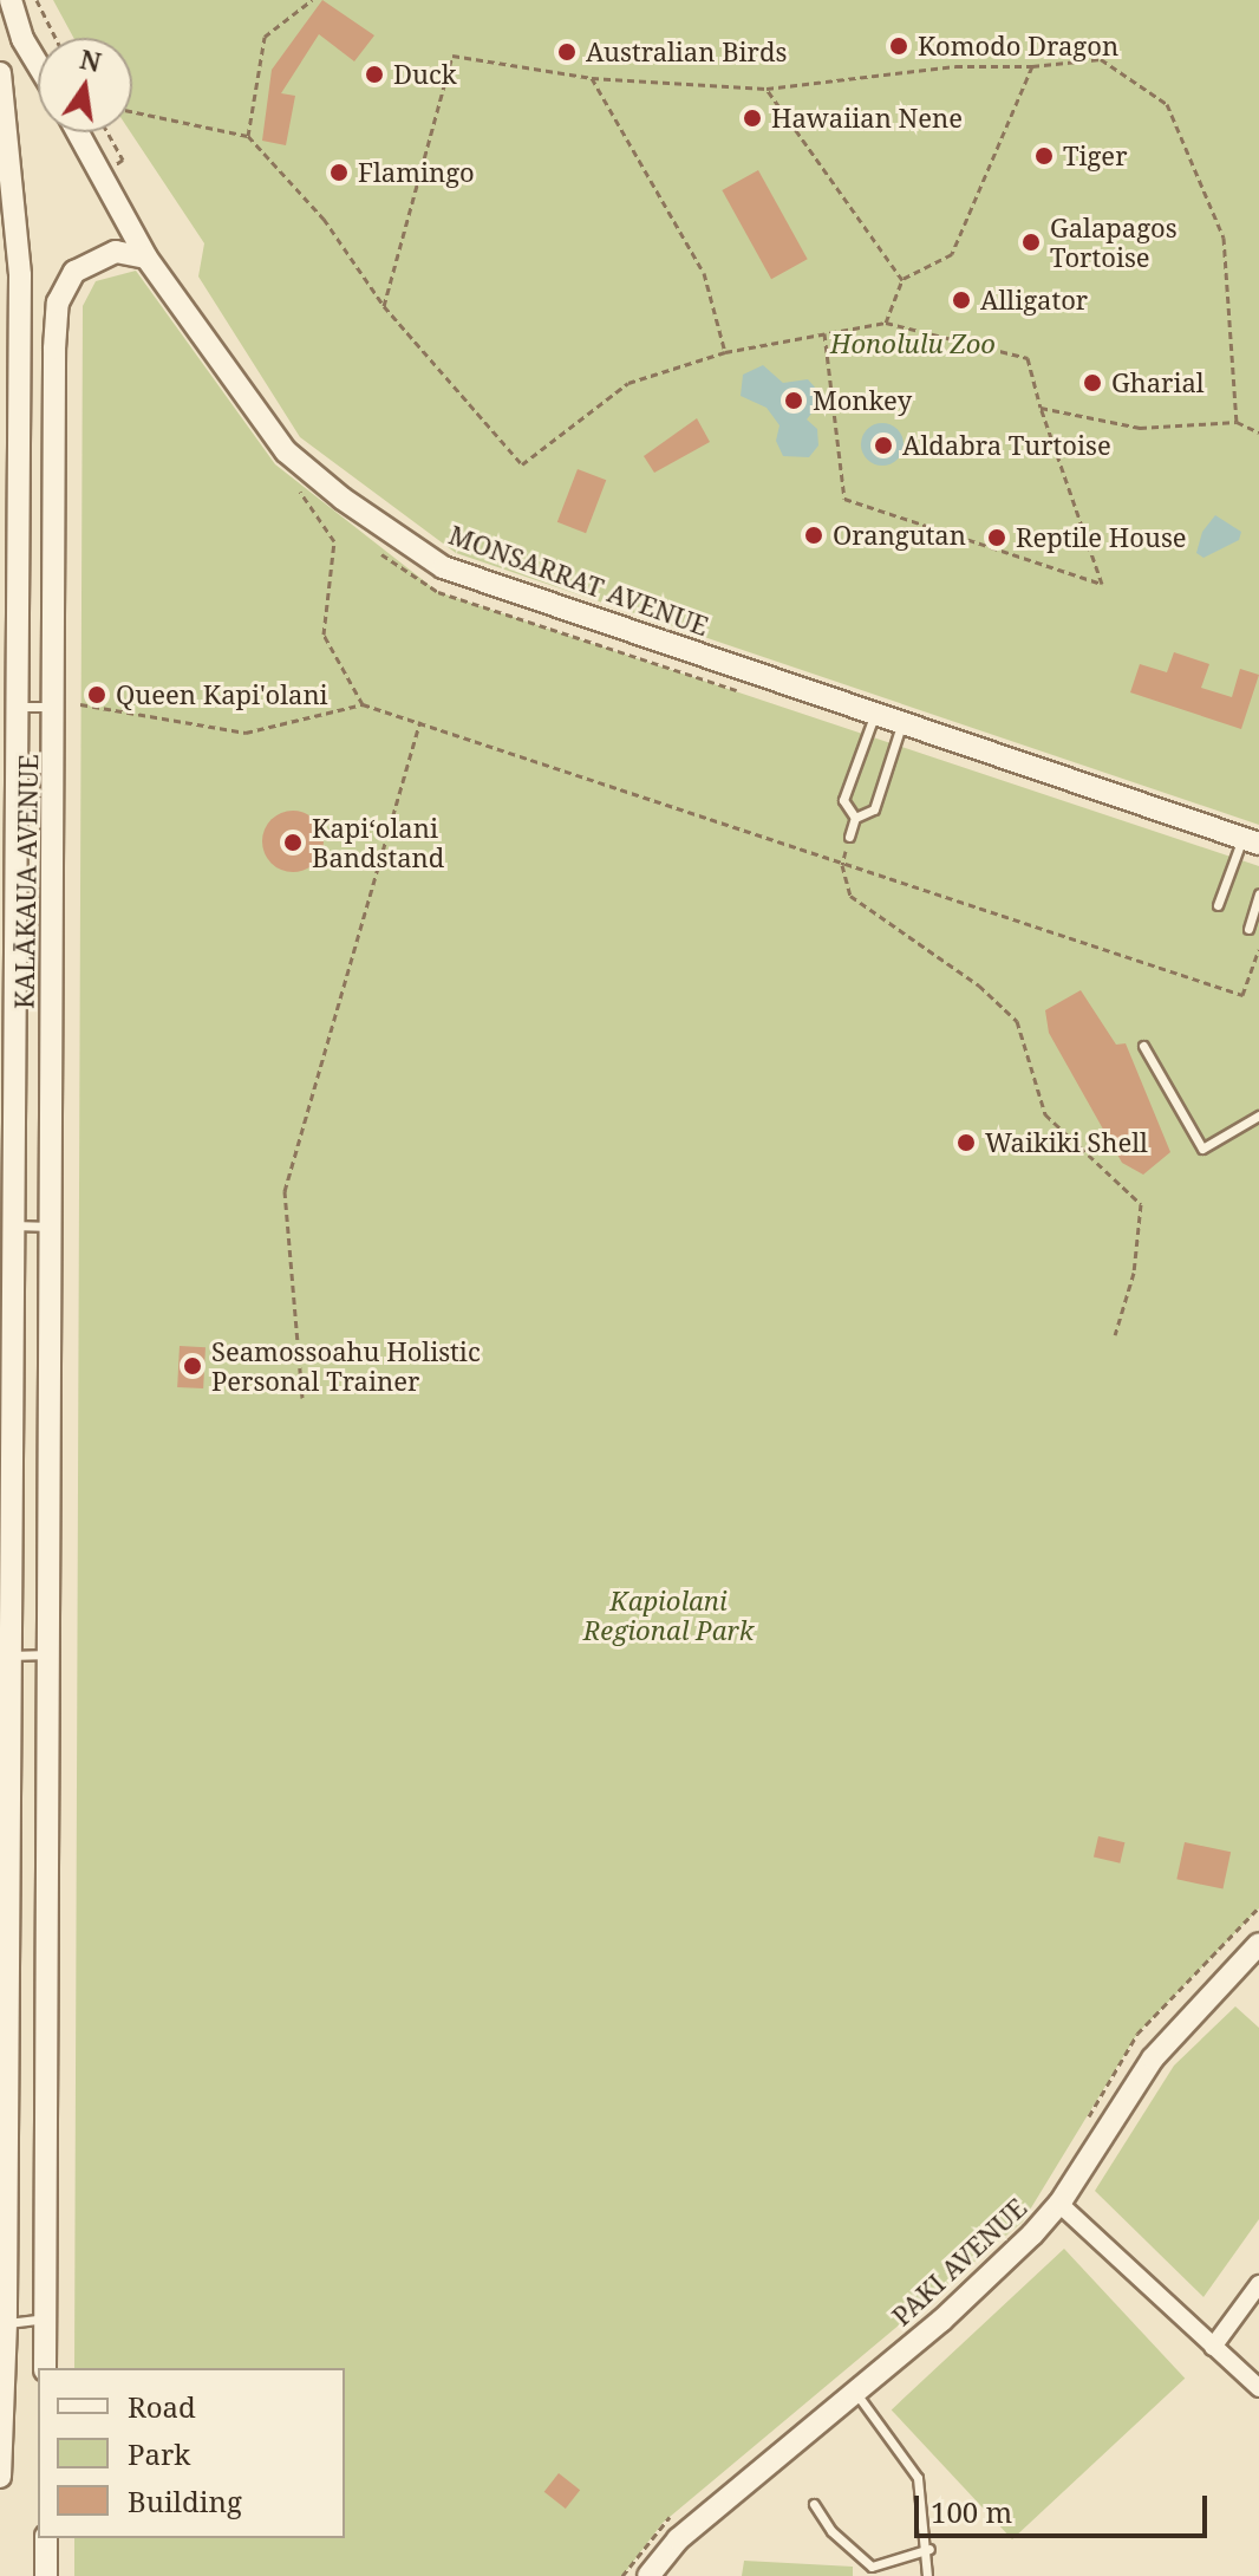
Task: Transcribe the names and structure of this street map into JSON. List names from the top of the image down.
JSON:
{
  "streets": {
    "street": ["MONSARRAT AVENUE", "KALĀKAUA AVENUE", "PAKI AVENUE"]
  },
  "crossings": [
    ["MONSARRAT AVENUE", "KALĀKAUA AVENUE"]
  ],
  "parks": ["Honolulu Zoo", "Kapiolani Regional Park"],
  "places": [
    "Komodo Dragon",
    "Australian Birds",
    "Duck",
    "Hawaiian Nene",
    "Tiger",
    "Flamingo",
    "Galapagos Tortoise",
    "Alligator",
    "Gharial",
    "Monkey",
    "Aldabra Turtoise",
    "Orangutan",
    "Reptile House",
    "Queen Kapi'olani",
    "Kapiʻolani Bandstand",
    "Waikiki Shell",
    "Seamossoahu Holistic Personal Trainer"
  ],
  "legend": ["Road", "Park", "Building"],
  "scale_bar": "100 m",
  "north": "top"
}
